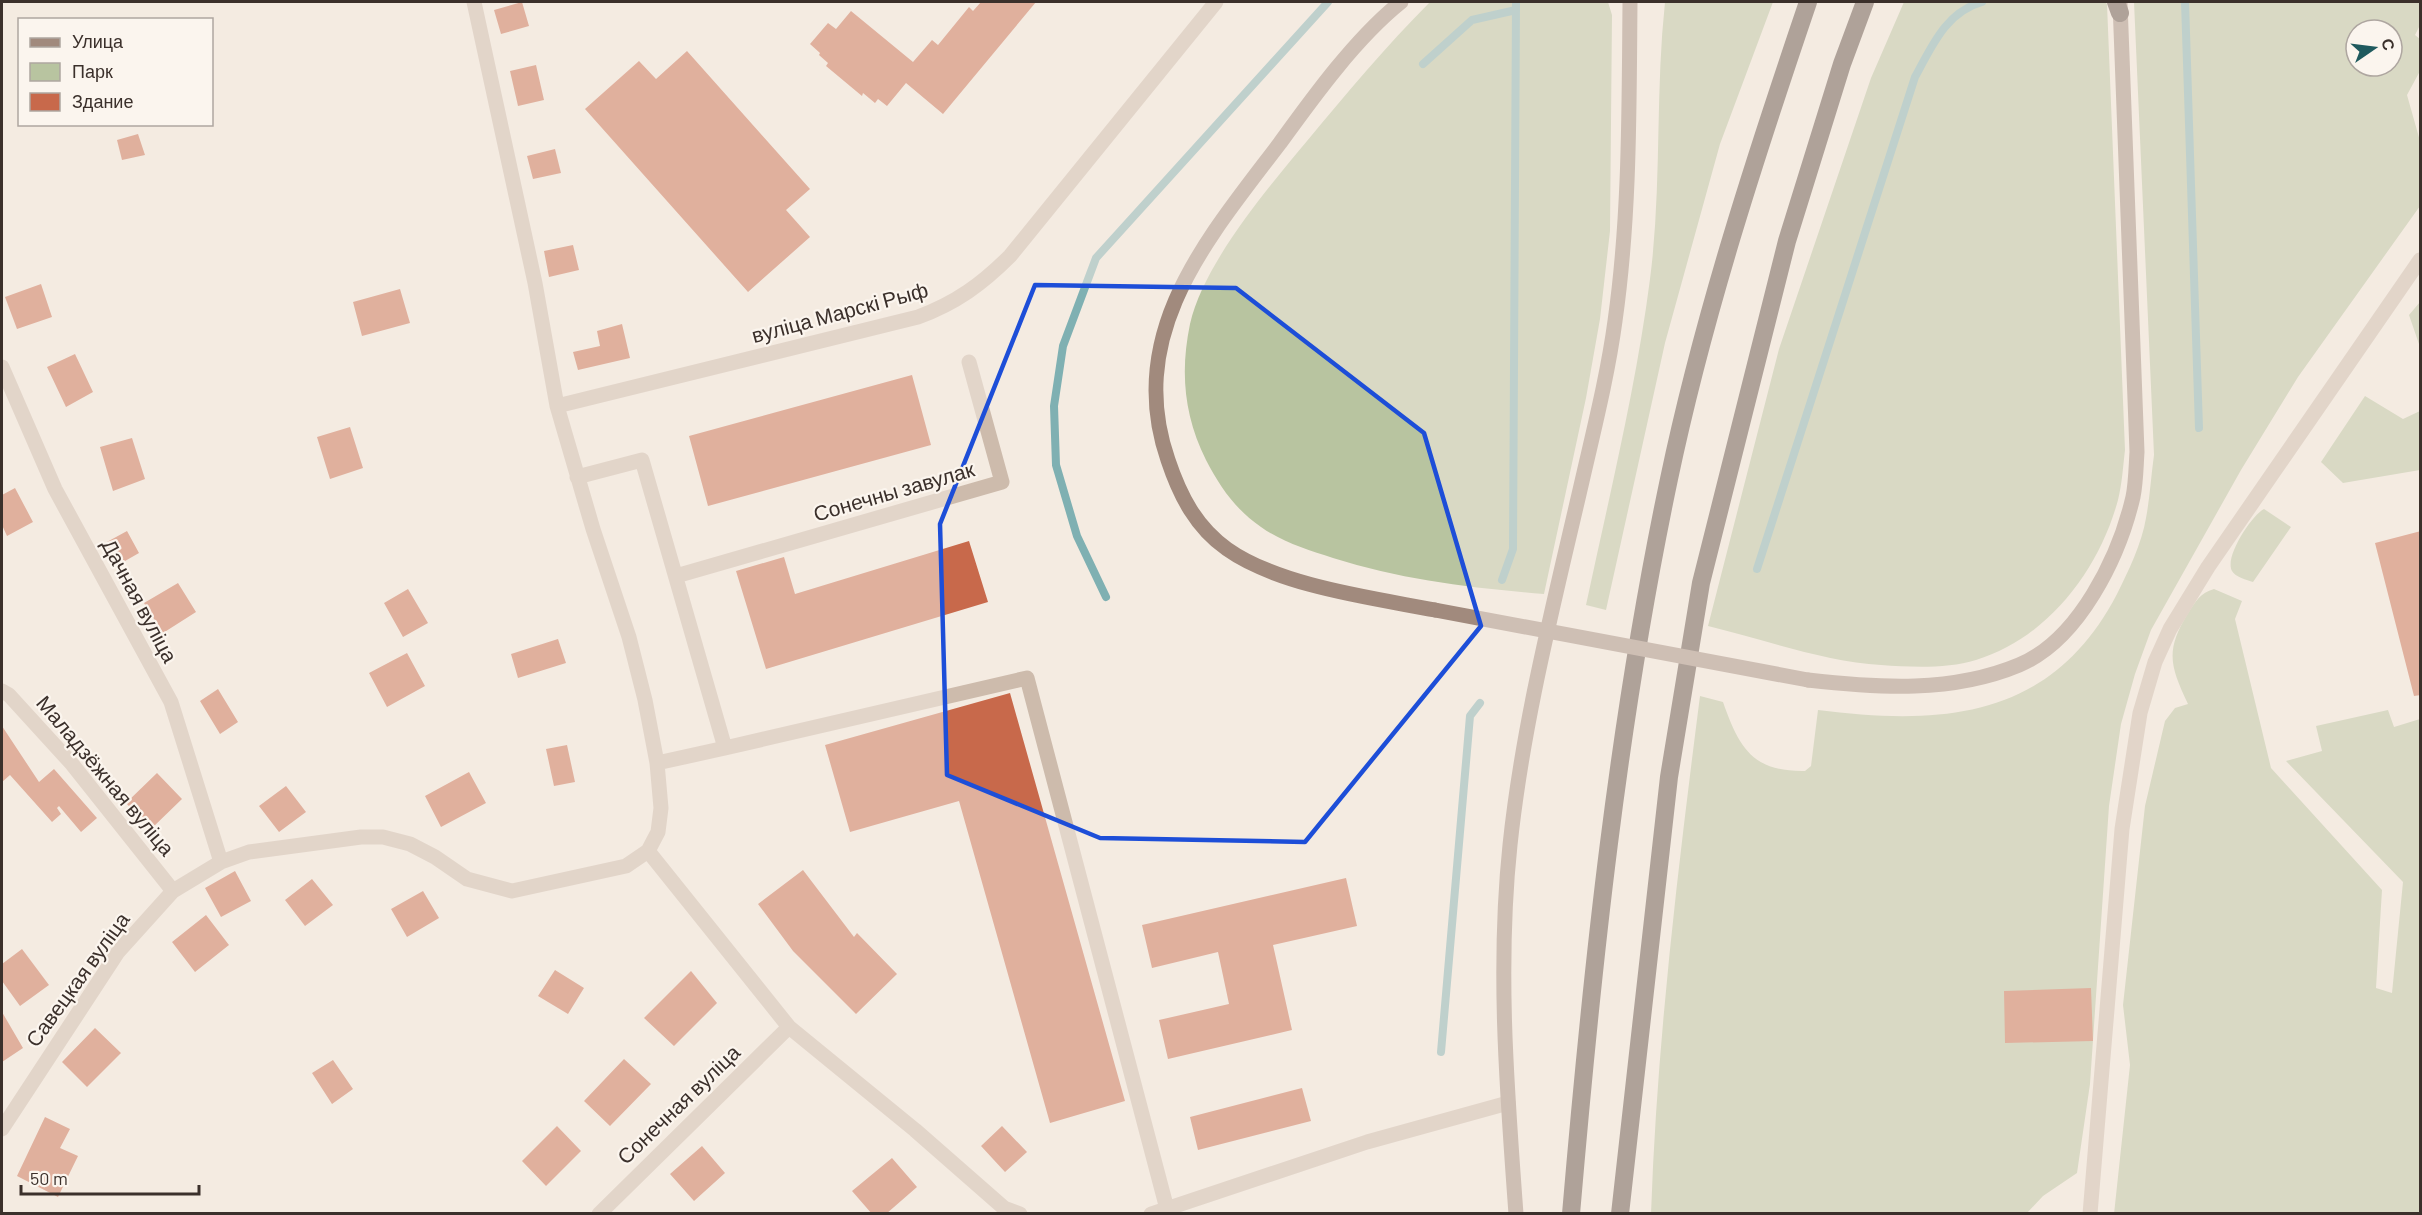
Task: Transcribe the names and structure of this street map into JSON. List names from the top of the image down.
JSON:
{
  "streets": {
    "street": [
      "вуліца Марскі Рыф",
      "Сонечны завулак",
      "Дачная вуліца",
      "Маладзёжная вуліца",
      "Савецкая вуліца",
      "Сонечная вуліца"
    ]
  },
  "crossings": [
    ["Дачная вуліца", "Савецкая вуліца"],
    ["Маладзёжная вуліца", "Савецкая вуліца"]
  ],
  "legend": ["Улица", "Парк", "Здание"],
  "scale_bar": "50 m",
  "north": "right"
}
